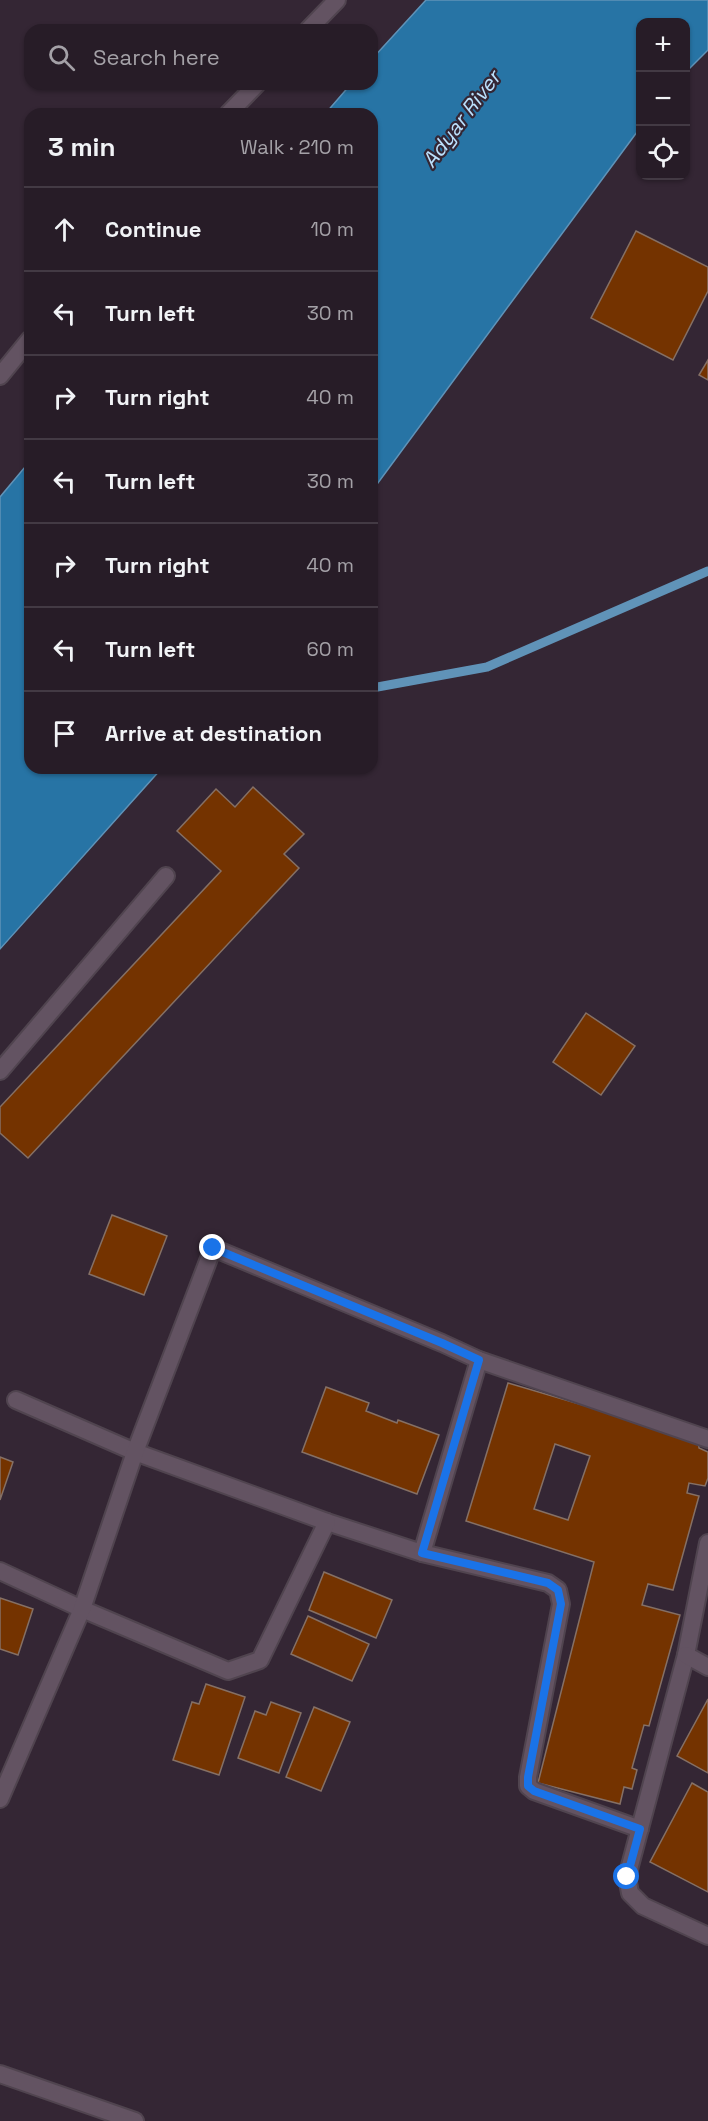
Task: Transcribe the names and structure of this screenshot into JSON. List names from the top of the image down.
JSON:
{
  "water": ["Adyar River"],
  "page": {
    "map_buttons": ["+", "−"],
    "search": "Search here",
    "heading": ["3 min", "Walk · 210 m"],
    "list": [
      ["Continue", "10 m"],
      ["Turn left", "30 m"],
      ["Turn right", "40 m"],
      ["Turn left", "30 m"],
      ["Turn right", "40 m"],
      ["Turn left", "60 m"],
      "Arrive at destination"
    ]
  }
}
